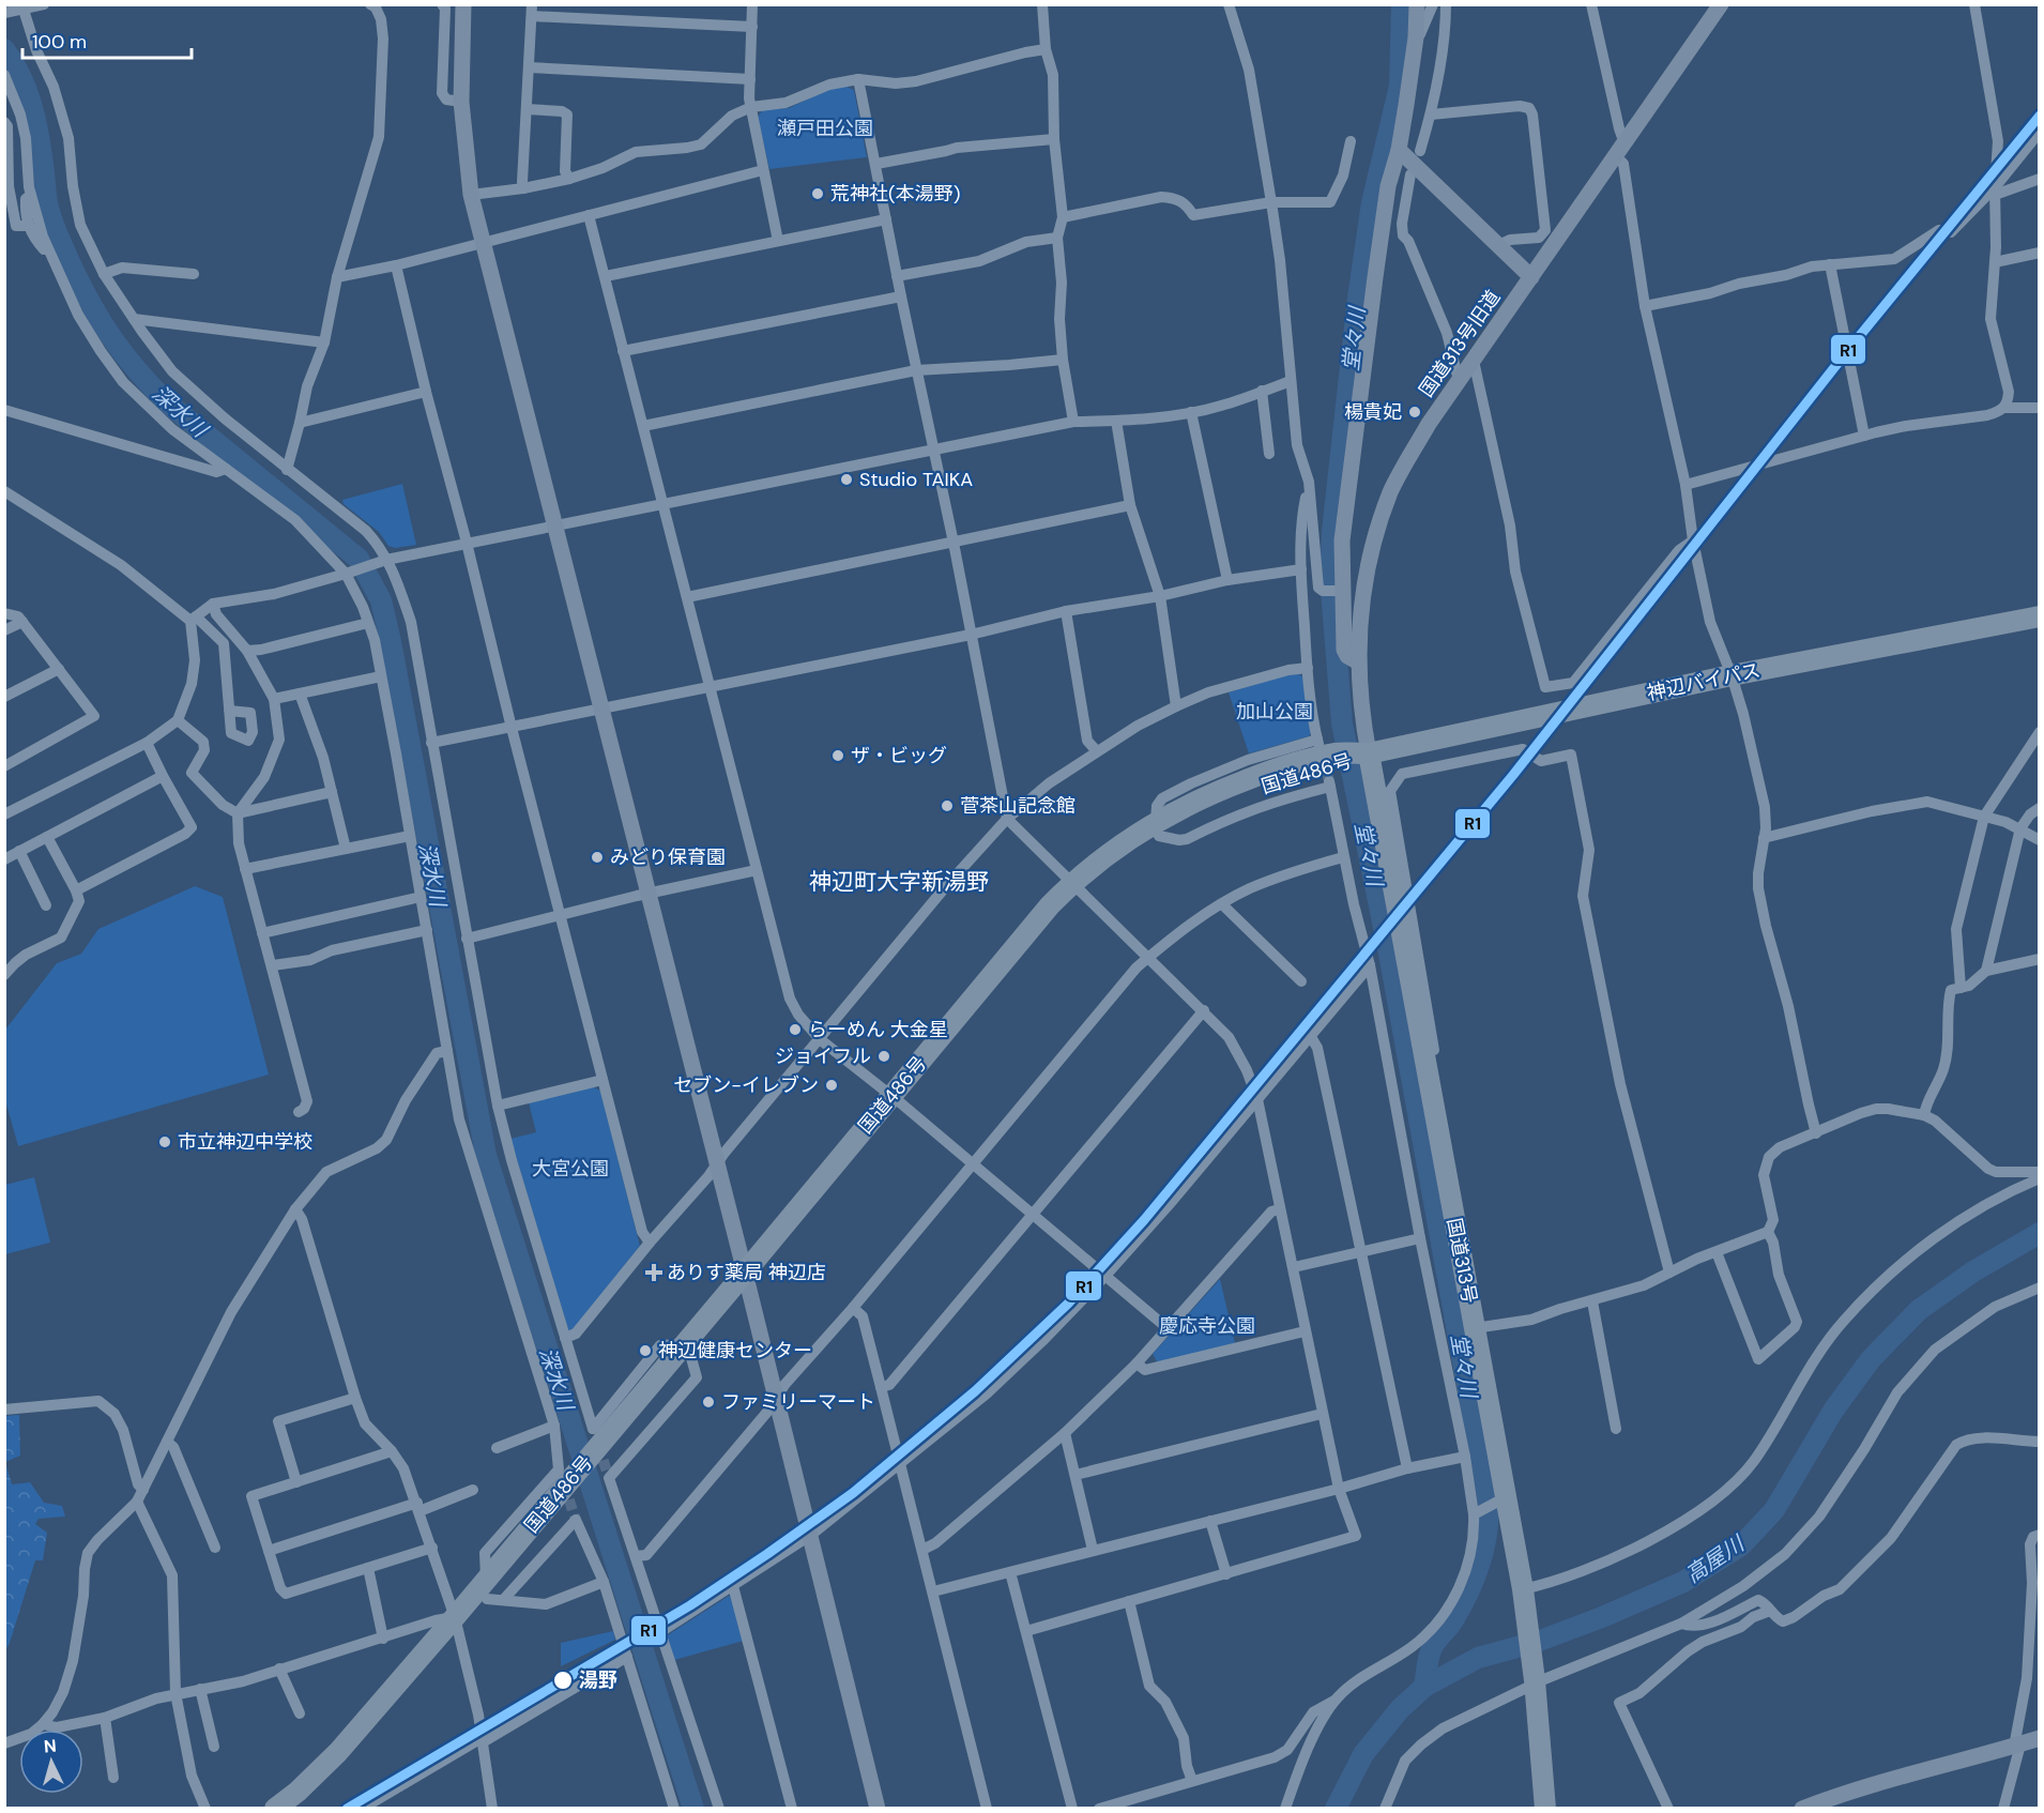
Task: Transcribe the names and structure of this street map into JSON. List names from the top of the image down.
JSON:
{
  "streets": {
    "highway": ["神辺バイパス", "国道486号", "国道313号"],
    "street": ["国道313号旧道"]
  },
  "crossings": [
    ["国道313号旧道", "神辺バイパス"],
    ["国道313号旧道", "国道486号"],
    ["国道313号旧道", "国道313号"],
    ["神辺バイパス", "国道486号"],
    ["神辺バイパス", "国道313号"],
    ["国道486号", "国道313号"]
  ],
  "districts": ["神辺町大字新湯野"],
  "water": ["堂々川", "深水川", "高屋川"],
  "parks": [
    "瀬戸田公園",
    "加山公園",
    "大宮公園",
    "慶応寺公園"
  ],
  "places": {
    "other": [
      "荒神社(本湯野)",
      "楊貴妃",
      "Studio TAIKA",
      "ザ・ビッグ",
      "菅茶山記念館",
      "みどり保育園",
      "らーめん 大金星",
      "ジョイフル",
      "セブン-イレブン",
      "市立神辺中学校",
      "神辺健康センター",
      "ファミリーマート",
      "湯野"
    ],
    "health": ["ありす薬局 神辺店"]
  },
  "lines": ["transit line R1"],
  "scale_bar": "100 m",
  "north": "top"
}
